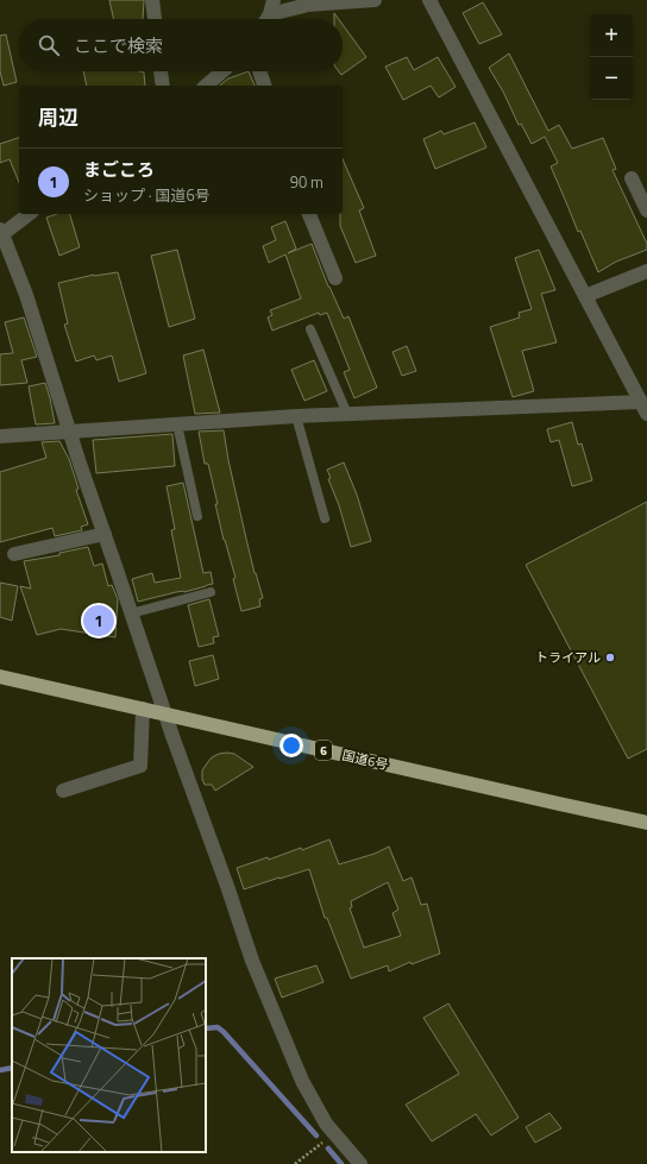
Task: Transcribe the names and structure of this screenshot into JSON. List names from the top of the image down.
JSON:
{
  "streets": {
    "highway": ["6", "国道6号"]
  },
  "places": ["トライアル"],
  "page": {
    "map_buttons": ["+", "−"],
    "search": "ここで検索",
    "heading": "周辺",
    "list": [
      {
        "mark": "1",
        "name": "まごころ",
        "note": "ショップ · 国道6号",
        "value": "90 m"
      }
    ],
    "pins": "1"
  }
}
